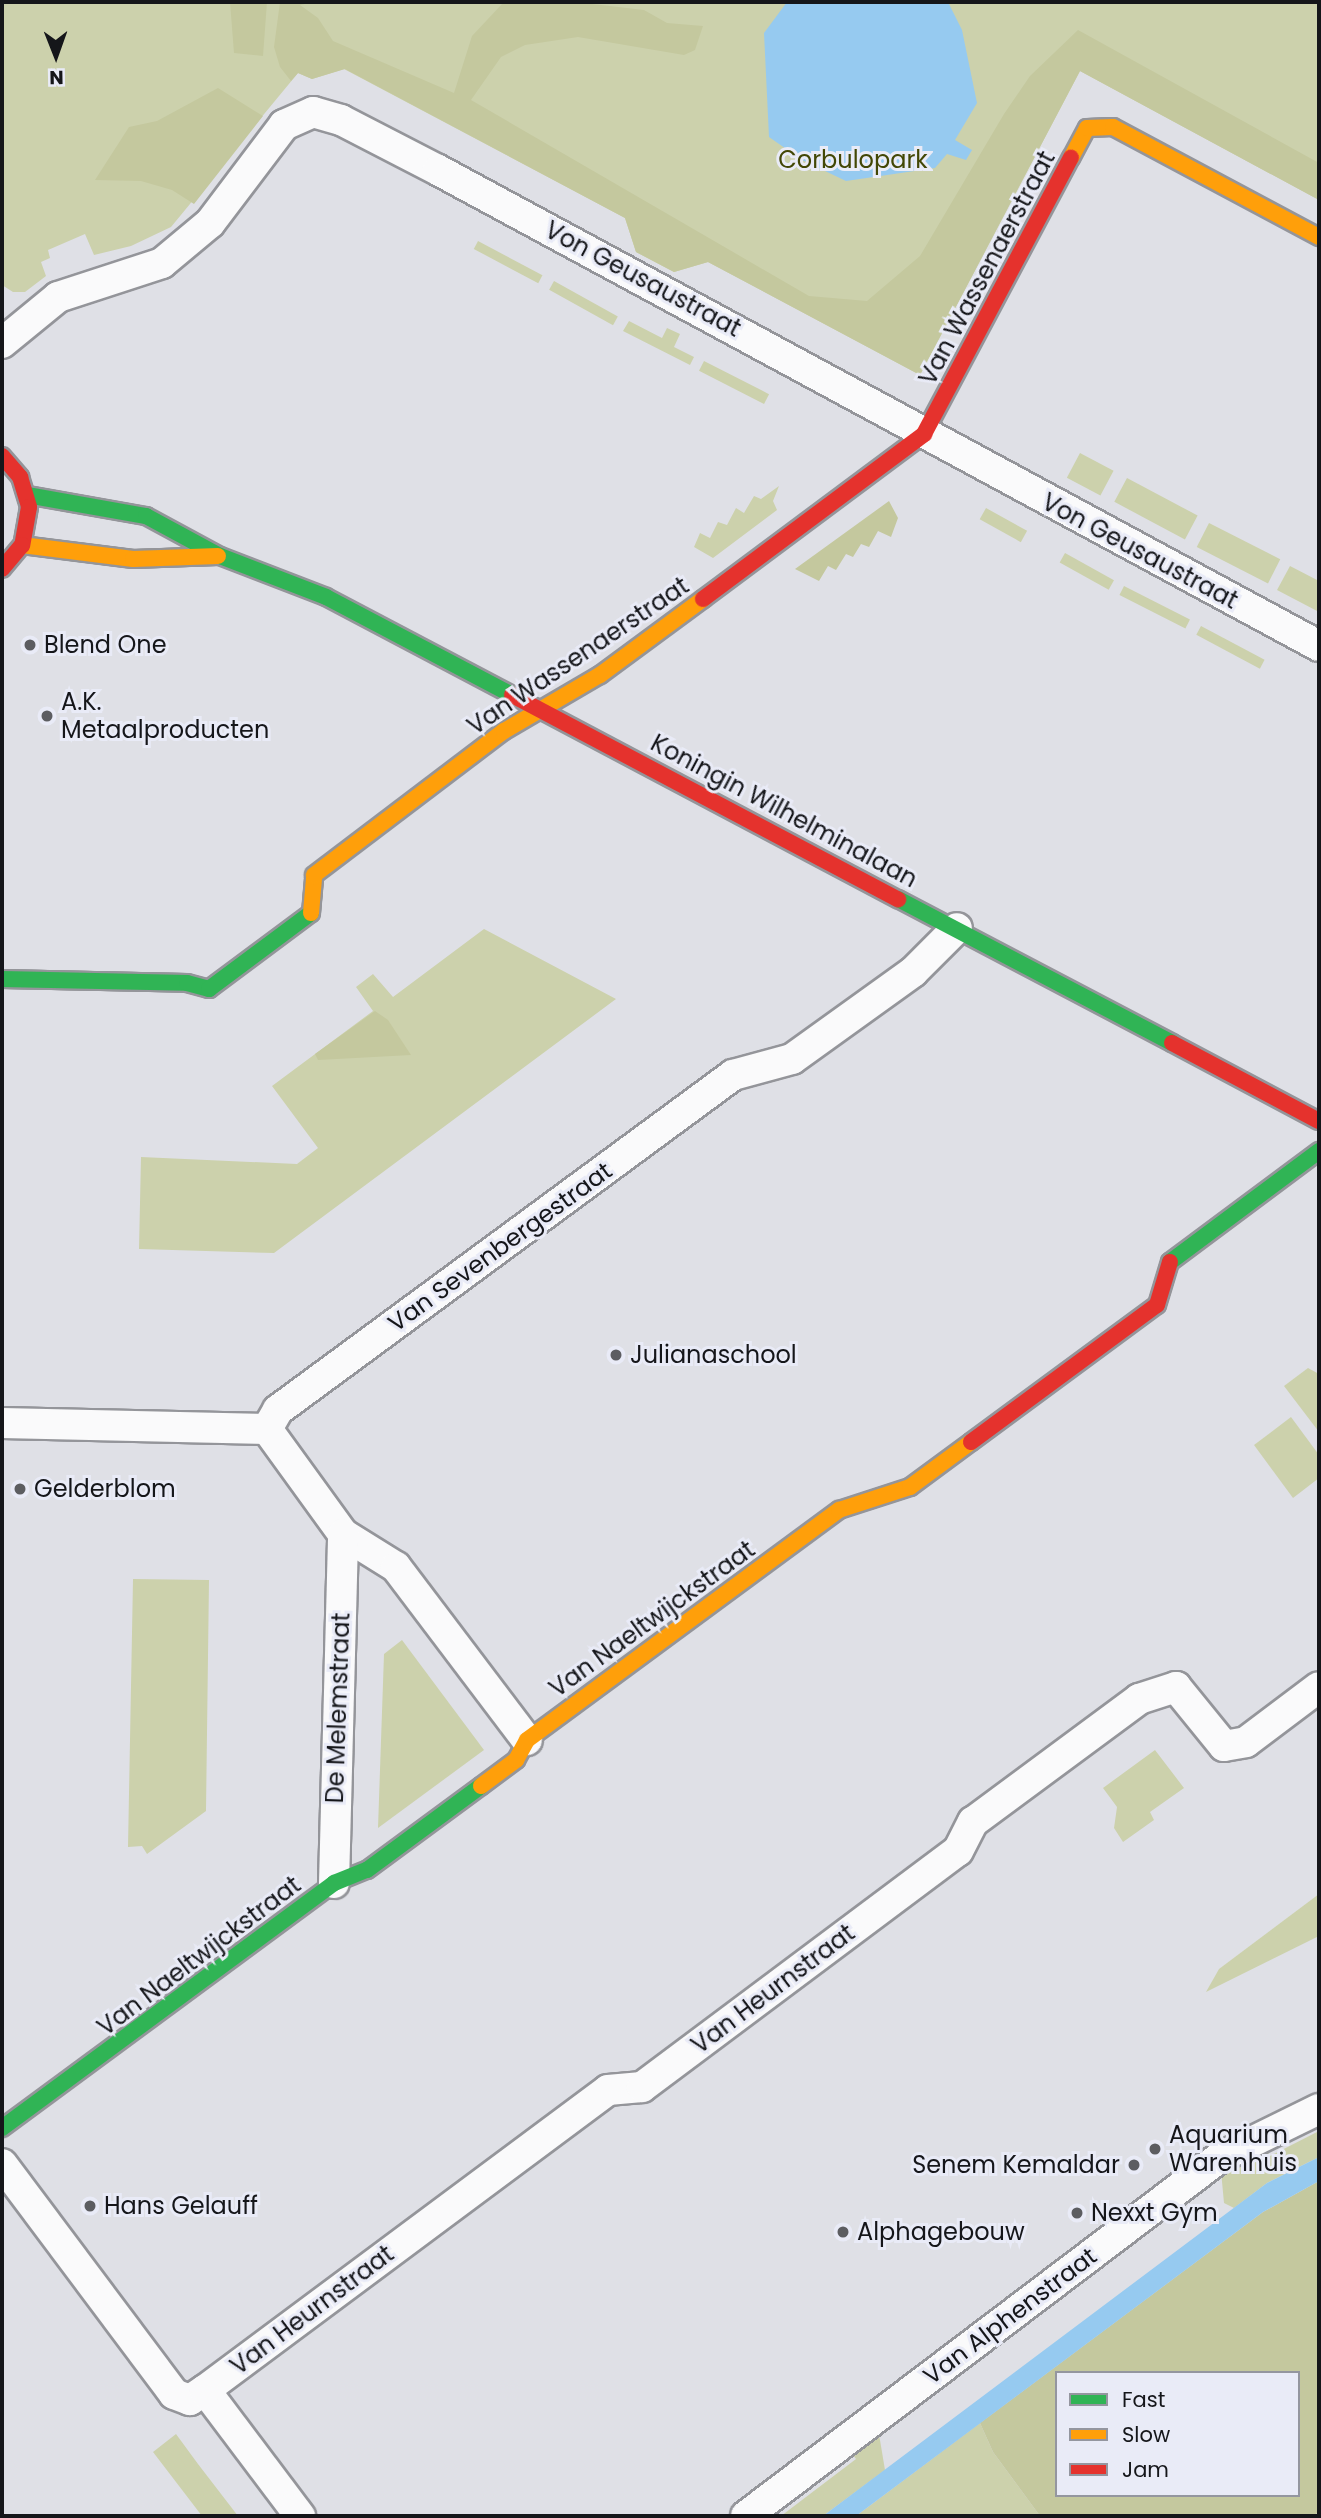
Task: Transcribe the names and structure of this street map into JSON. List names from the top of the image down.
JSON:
{
  "streets": {
    "street": [
      "Van Wassenaerstraat",
      "Von Geusaustraat",
      "Koningin Wilhelminalaan",
      "Van Sevenbergestraat",
      "Van Naeltwijckstraat",
      "De Melemstraat",
      "Van Heurnstraat",
      "Van Alphenstraat"
    ]
  },
  "crossings": [
    ["Van Wassenaerstraat", "Von Geusaustraat"],
    ["Van Wassenaerstraat", "Koningin Wilhelminalaan"],
    ["Koningin Wilhelminalaan", "Van Sevenbergestraat"],
    ["Van Naeltwijckstraat", "De Melemstraat"]
  ],
  "parks": ["Corbulopark"],
  "places": [
    "Blend One",
    "A.K. Metaalproducten",
    "Julianaschool",
    "Gelderblom",
    "Aquarium Warenhuis",
    "Senem Kemaldar",
    "Hans Gelauff",
    "Nexxt Gym",
    "Alphagebouw"
  ],
  "legend": ["Fast", "Slow", "Jam"],
  "north": "bottom"
}
